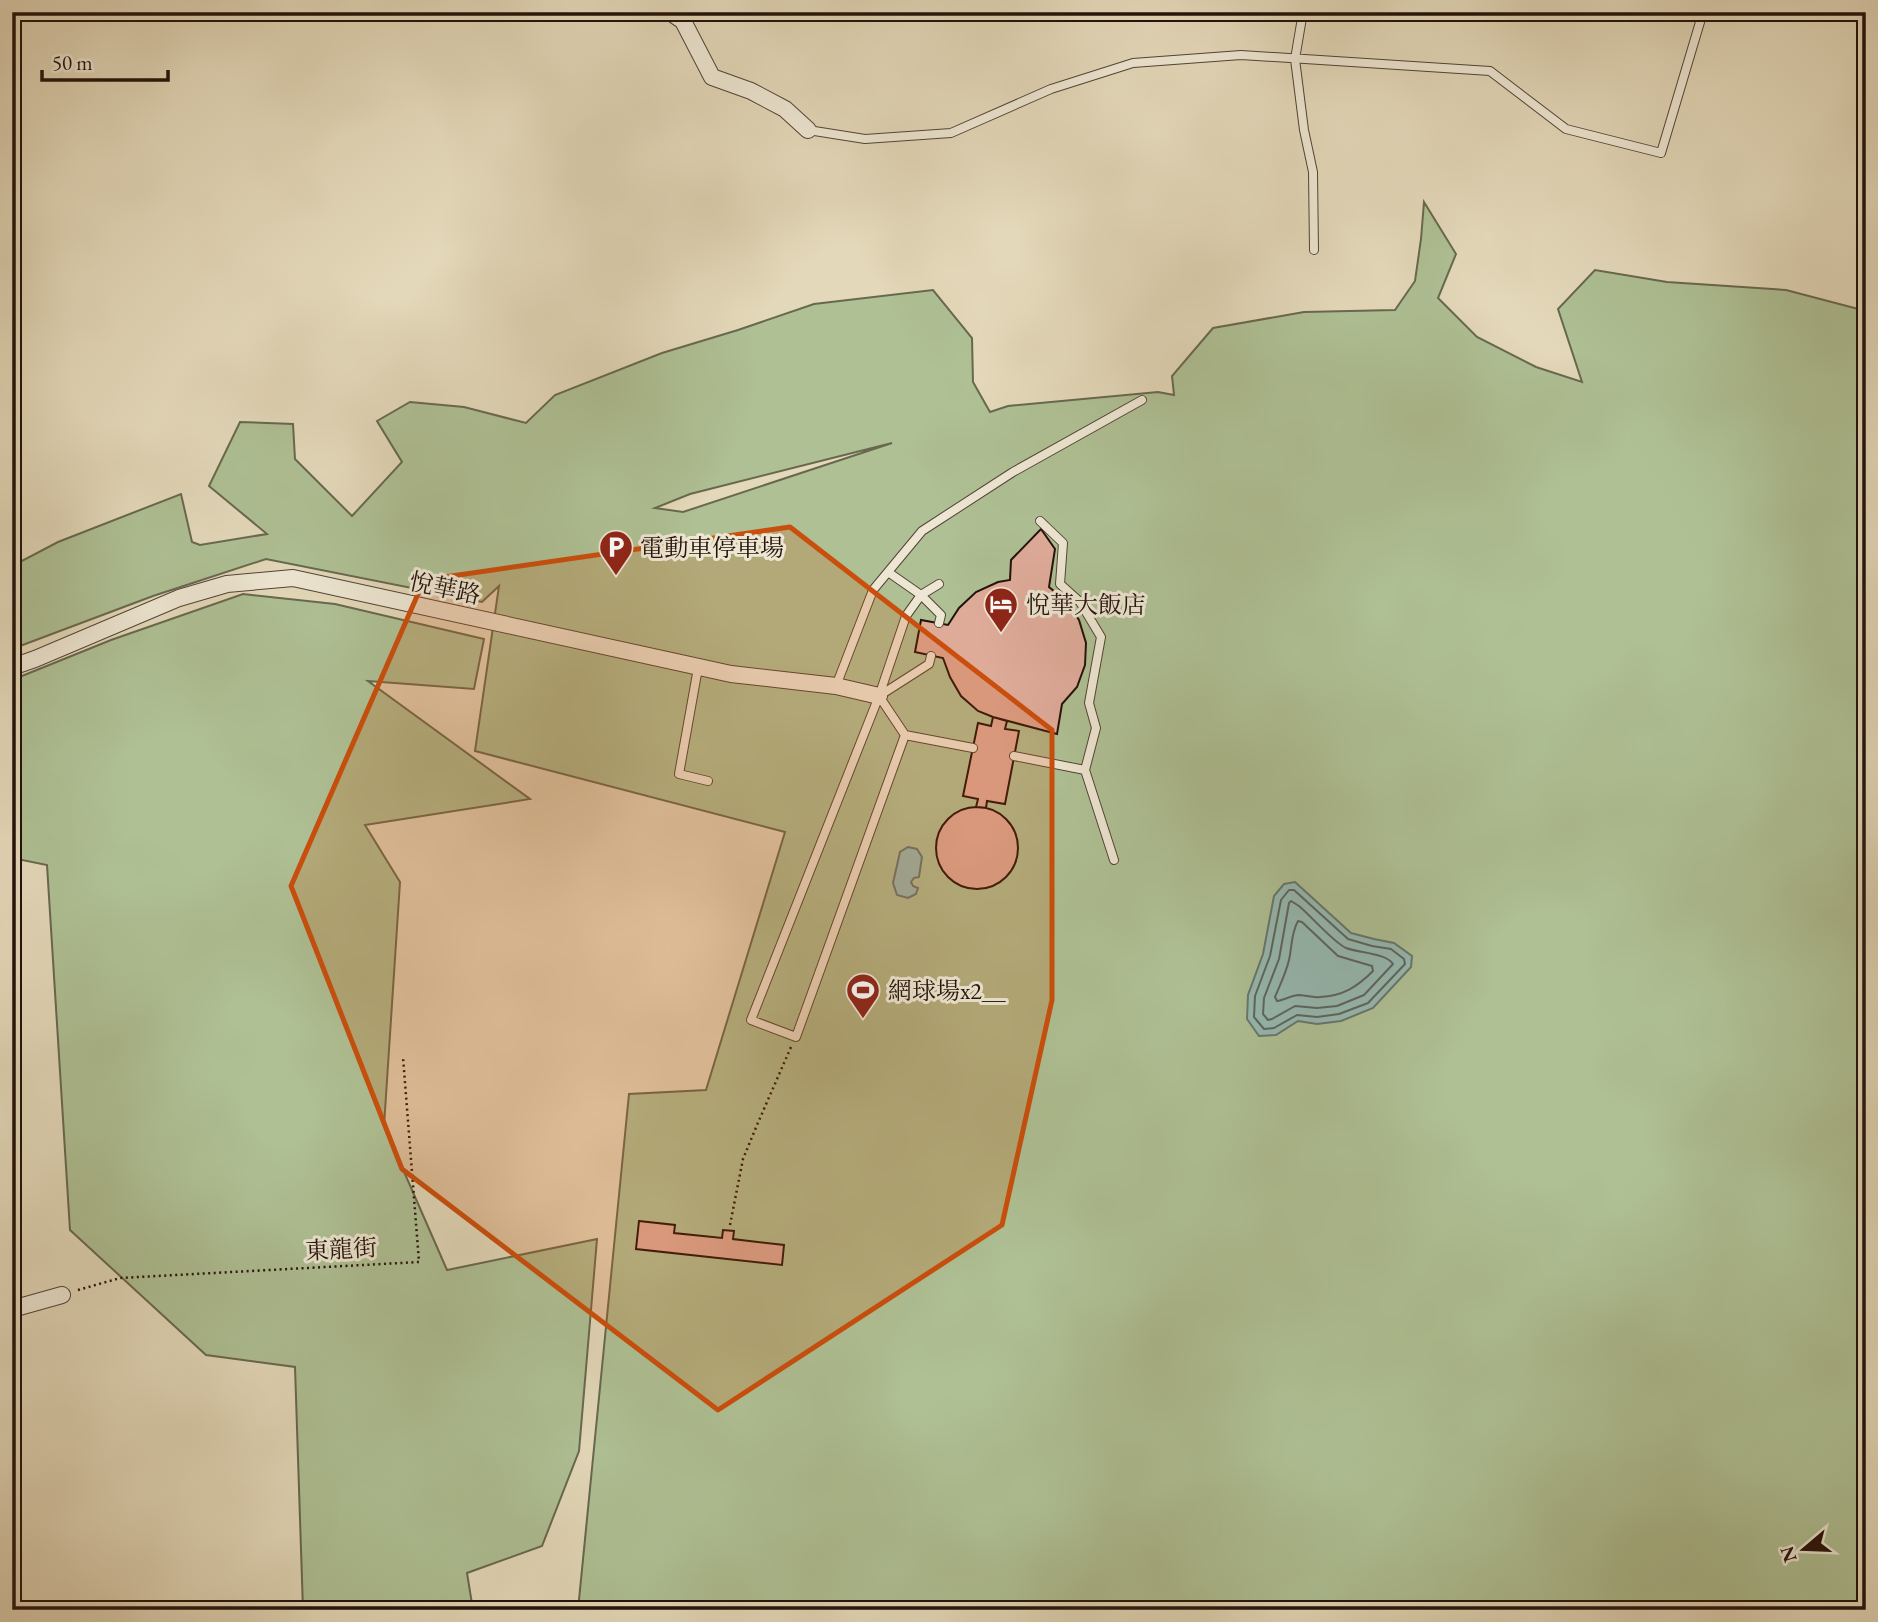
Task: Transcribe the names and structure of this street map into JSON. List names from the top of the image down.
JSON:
{
  "streets": {
    "street": ["悅華路"],
    "path": ["東龍街"]
  },
  "places": {
    "parking": ["電動車停車場"],
    "hotel": ["悅華大飯店"],
    "sports": ["網球場x2＿"]
  },
  "scale_bar": "50 m",
  "north": "left"
}
